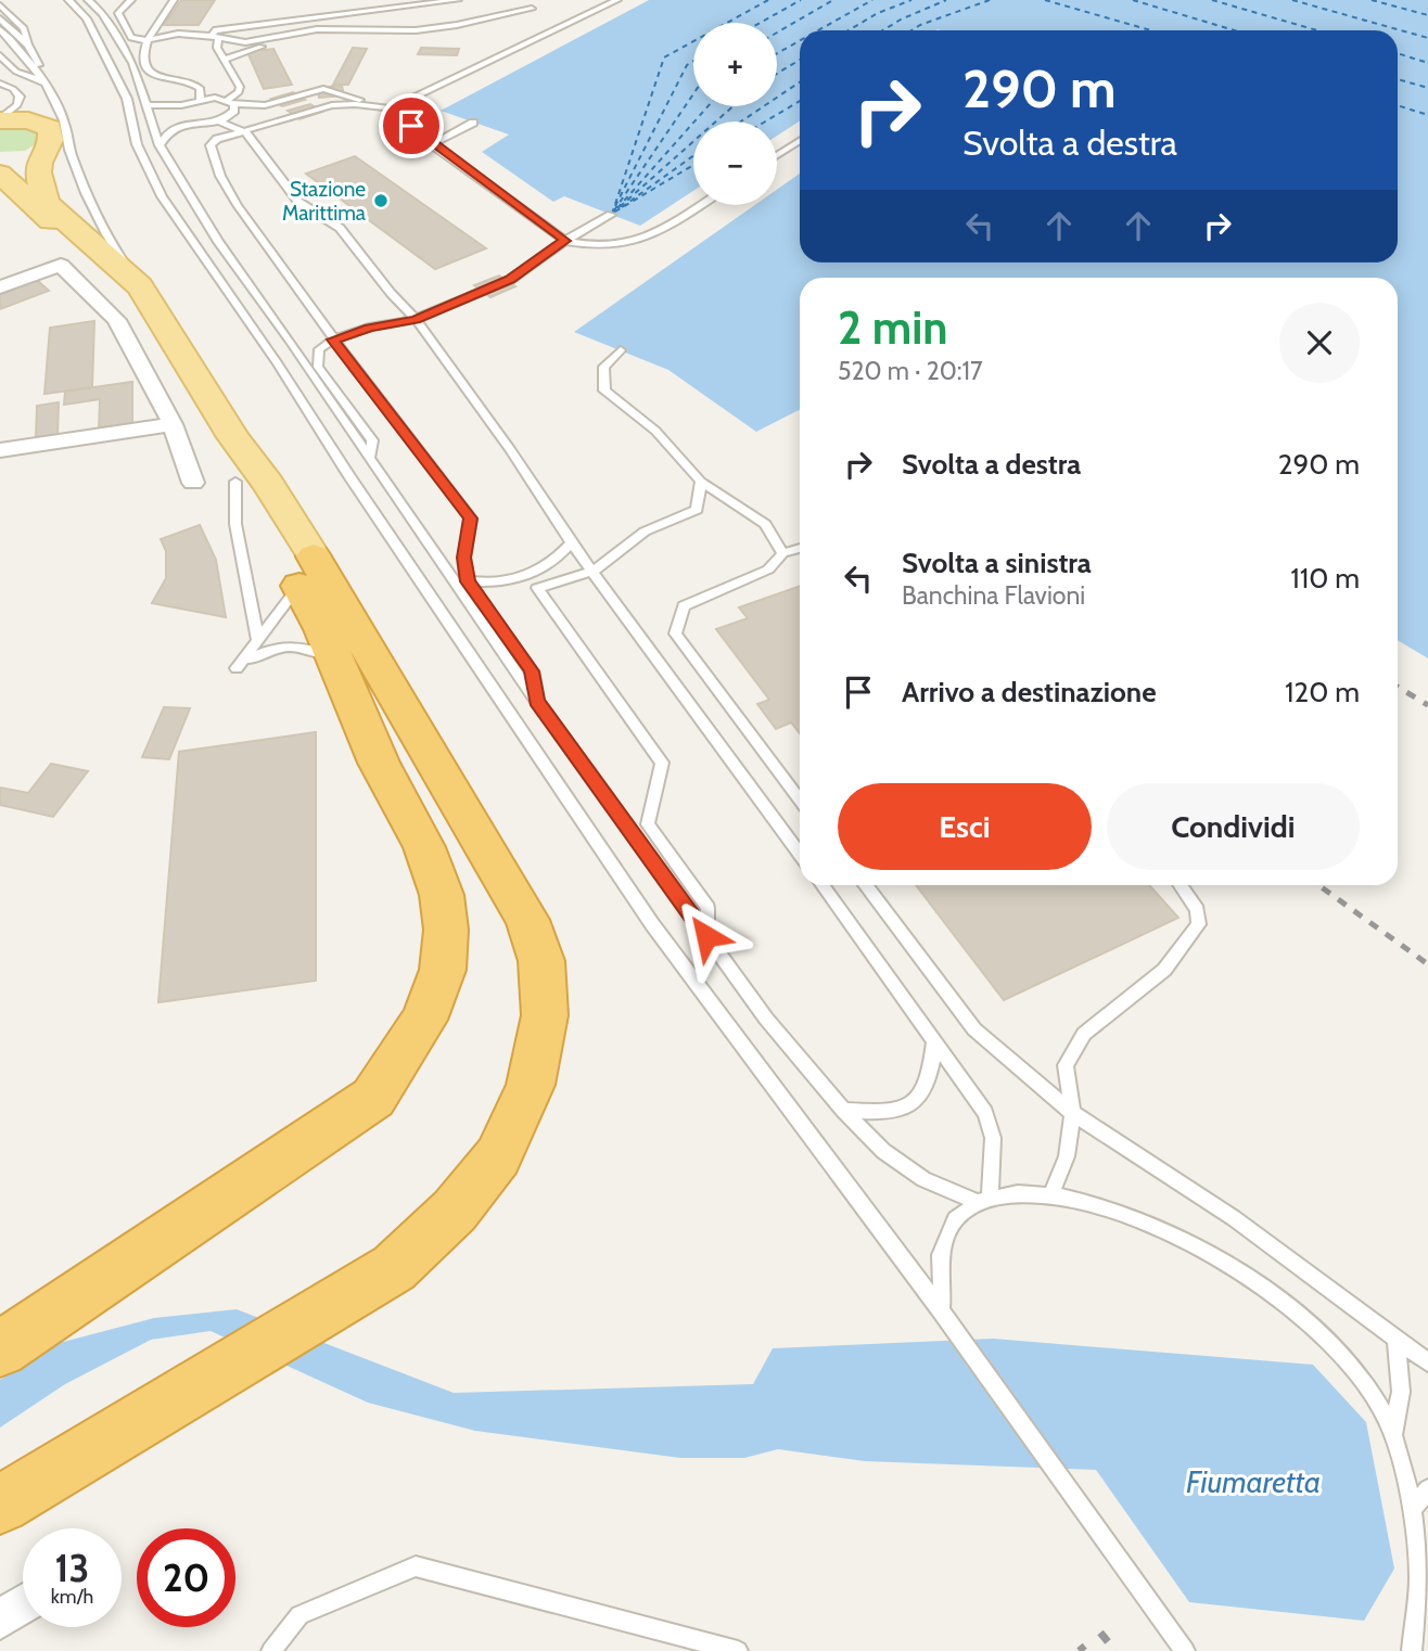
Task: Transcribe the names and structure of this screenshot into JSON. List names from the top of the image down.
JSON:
{
  "water": ["Fiumaretta"],
  "places": ["Stazione Marittima"],
  "page": {
    "map_buttons": ["+", "−"],
    "turn": ["290 m", "Svolta a destra"],
    "heading": ["2 min", "520 m · 20:17"],
    "list": [
      {
        "name": "Svolta a destra",
        "value": "290 m"
      },
      {
        "name": "Svolta a sinistra",
        "note": "Banchina Flavioni",
        "value": "110 m"
      },
      {
        "name": "Arrivo a destinazione",
        "value": "120 m"
      }
    ],
    "buttons": ["Esci", "Condividi"],
    "speed": "13 km/h",
    "limit": "20"
  }
}
